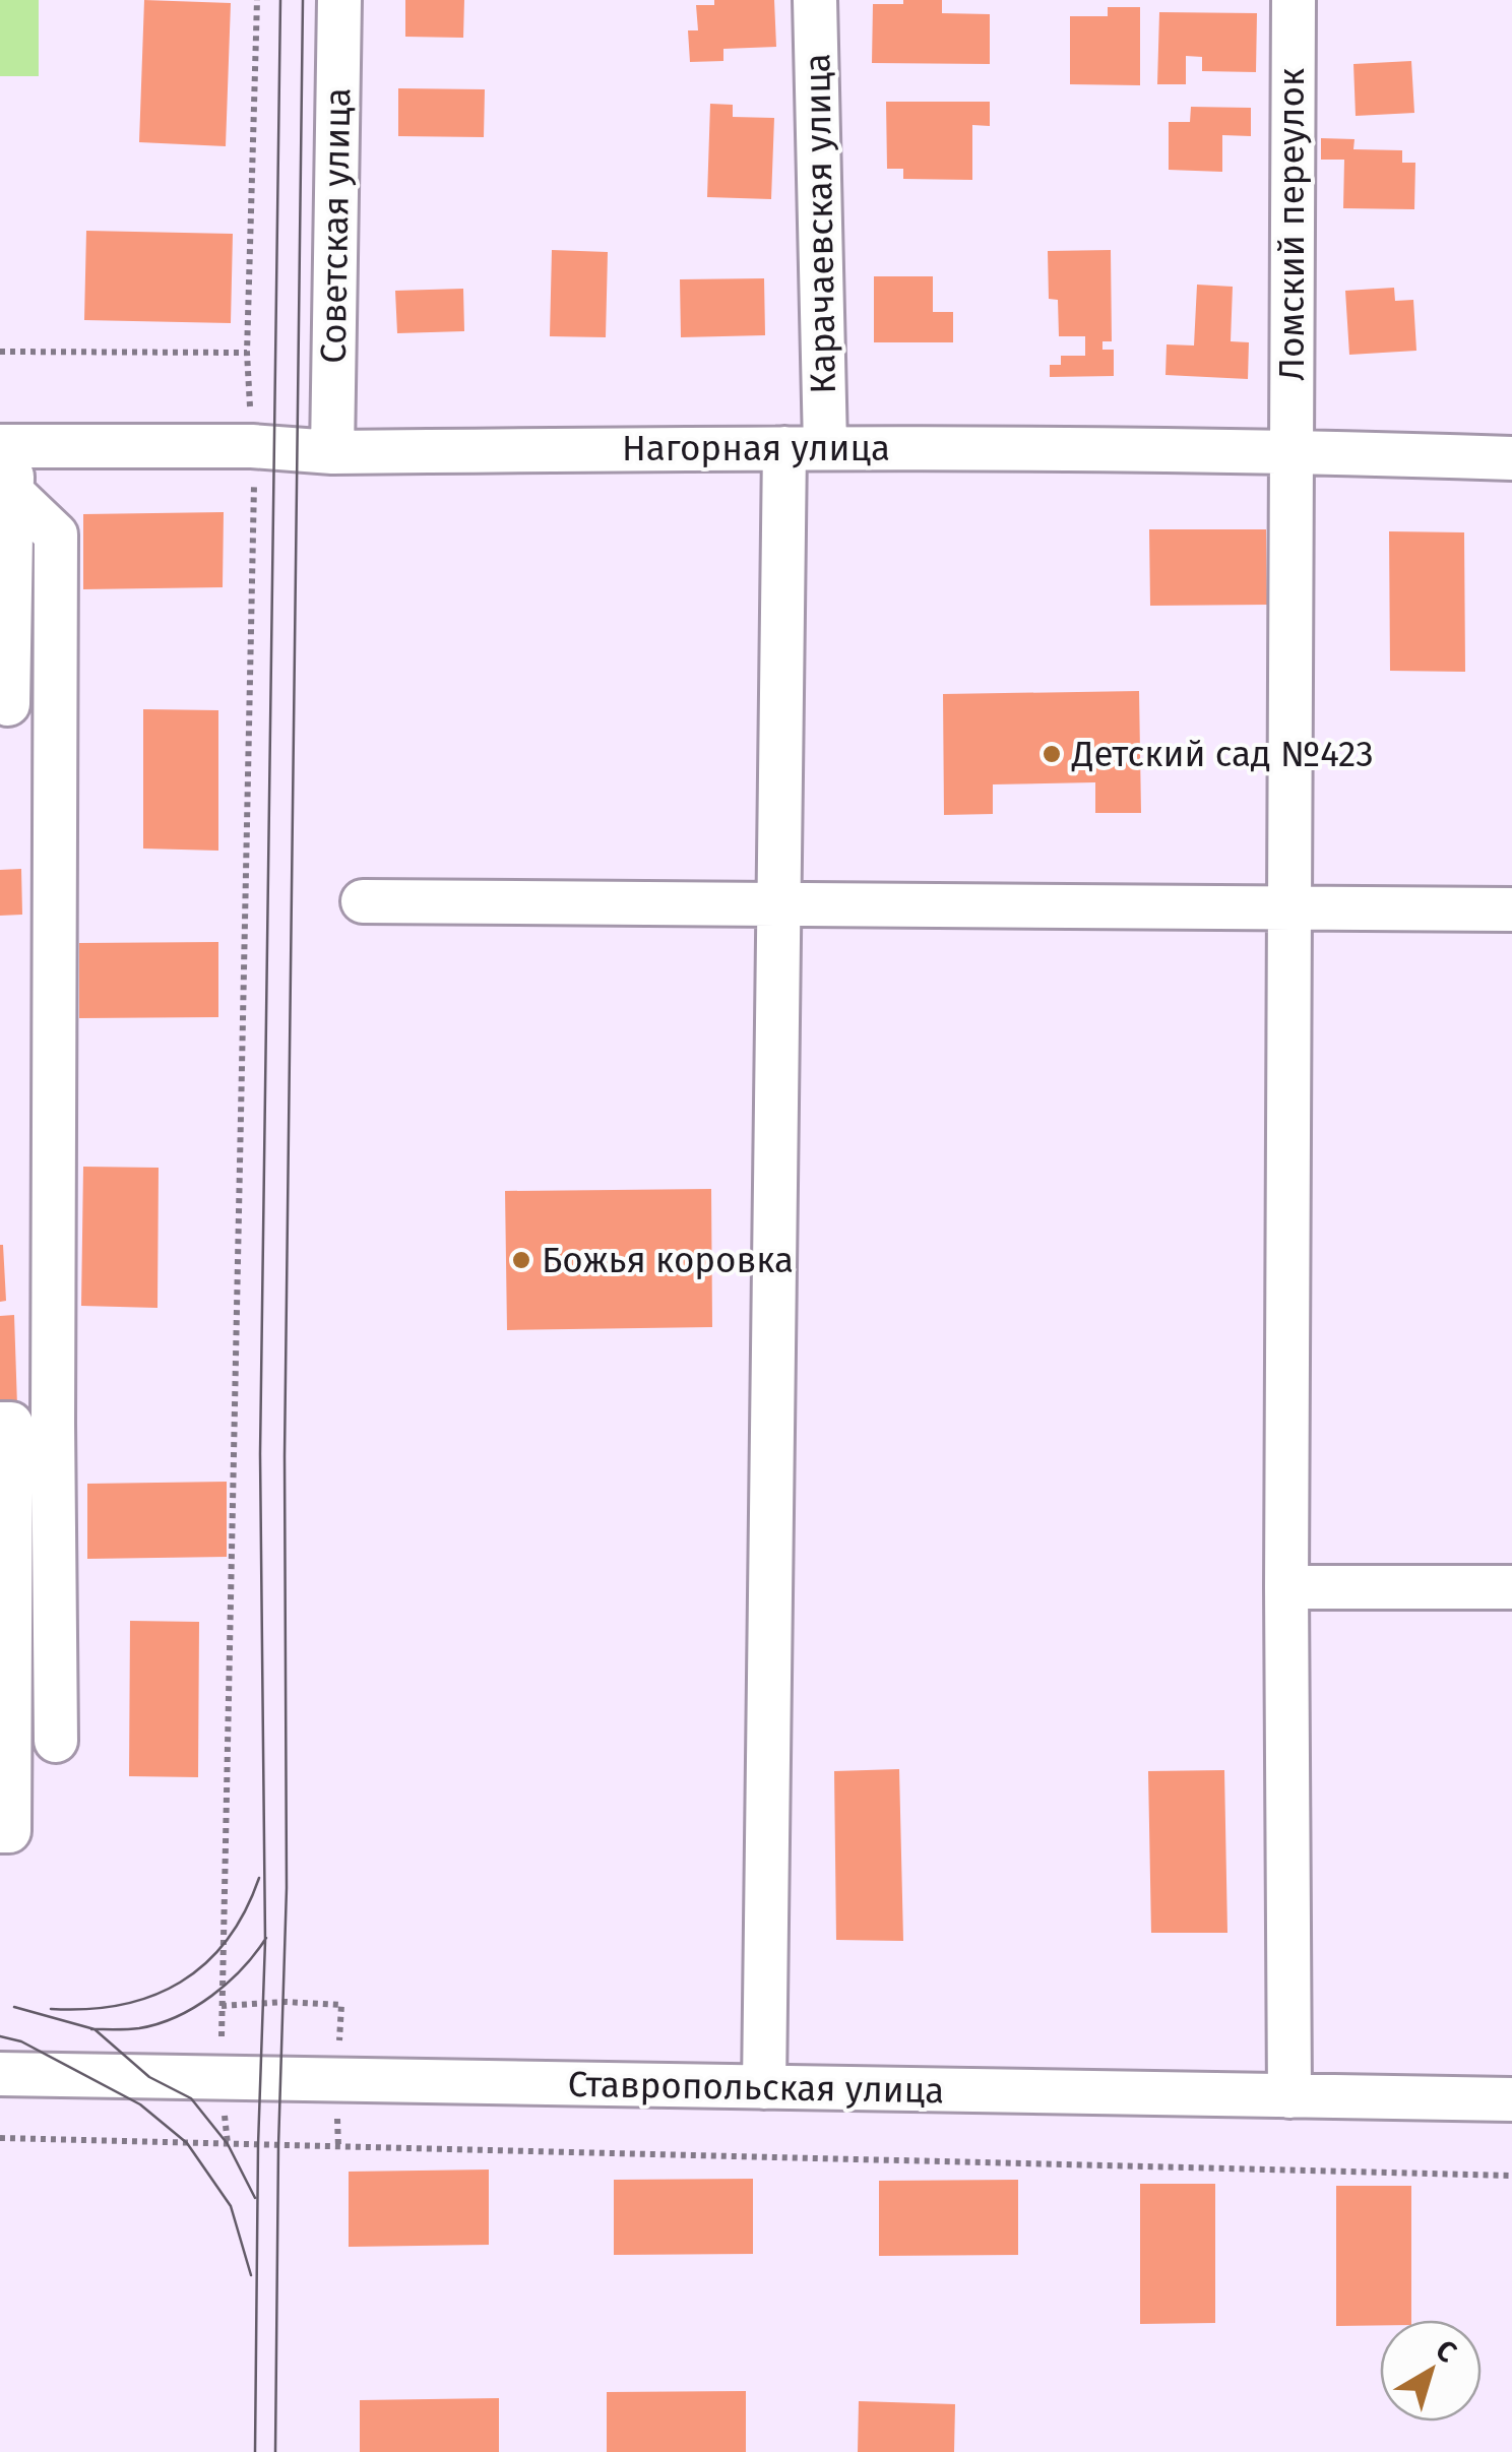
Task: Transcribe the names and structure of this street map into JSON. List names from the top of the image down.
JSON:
{
  "streets": {
    "street": [
      "Карачаевская улица",
      "Ломский переулок",
      "Советская улица",
      "Нагорная улица",
      "Ставропольская улица"
    ]
  },
  "crossings": [
    ["Карачаевская улица", "Нагорная улица"],
    ["Карачаевская улица", "Ставропольская улица"],
    ["Ломский переулок", "Нагорная улица"],
    ["Ломский переулок", "Ставропольская улица"],
    ["Советская улица", "Нагорная улица"]
  ],
  "places": ["Детский сад №423", "Божья коровка"],
  "north": "top right"
}
